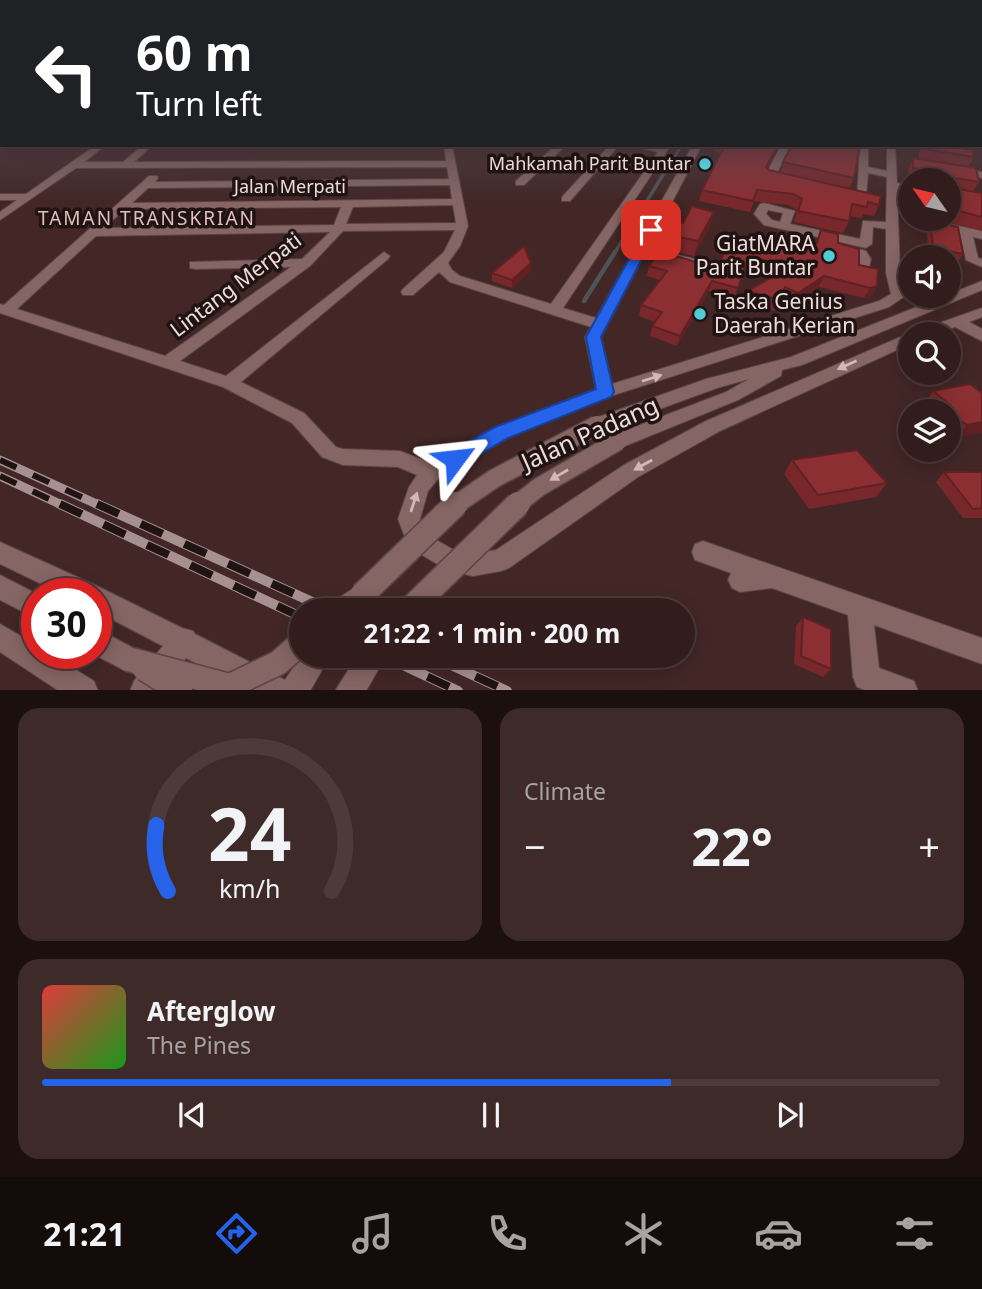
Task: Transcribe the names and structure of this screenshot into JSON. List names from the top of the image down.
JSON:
{
  "streets": {
    "street": ["Jalan Merpati", "Lintang Merpati", "Jalan Padang"]
  },
  "crossings": [
    ["Jalan Merpati", "Lintang Merpati"]
  ],
  "districts": ["TAMAN TRANSKRIAN"],
  "places": ["Mahkamah Parit Buntar", "GiatMARA Parit Buntar", "Taska Genius Daerah Kerian"],
  "north": "top left",
  "page": {
    "turn": ["60 m", "Turn left"],
    "limit": "30",
    "trip": "21:22 · 1 min · 200 m",
    "tile": "Climate",
    "heat": ["−", "22°", "+"],
    "song": ["Afterglow", "The Pines"],
    "tabs": "21:21",
    "gauge": ["24", "km/h"]
  }
}
